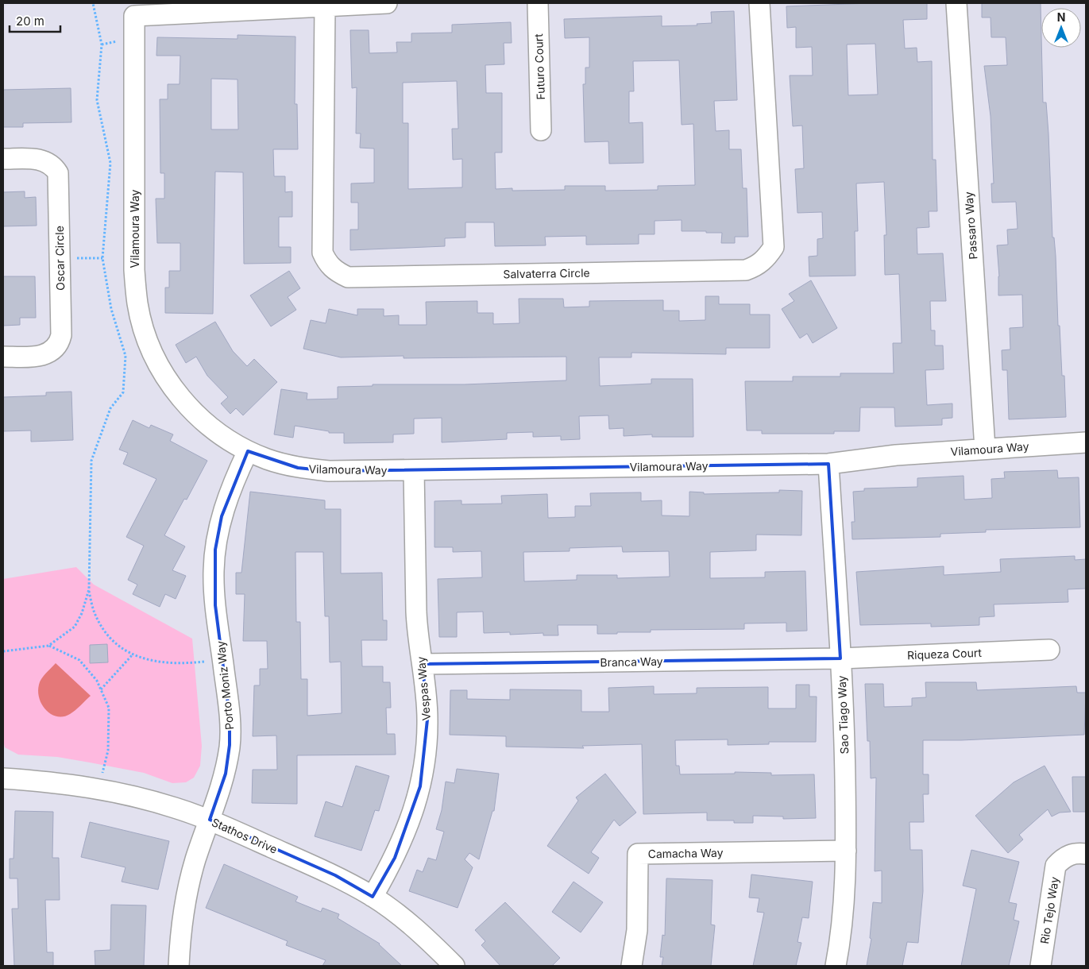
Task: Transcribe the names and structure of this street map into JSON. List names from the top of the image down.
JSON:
{
  "streets": {
    "street": [
      "Futuro Court",
      "Passaro Way",
      "Vilamoura Way",
      "Oscar Circle",
      "Salvaterra Circle",
      "Riqueza Court",
      "Branca Way",
      "Porto Moniz Way",
      "Vespas Way",
      "Sao Tiago Way",
      "Stathos Drive",
      "Camacha Way",
      "Rio Tejo Way"
    ]
  },
  "crossings": [
    ["Passaro Way", "Vilamoura Way"],
    ["Vilamoura Way", "Salvaterra Circle"],
    ["Vilamoura Way", "Porto Moniz Way"],
    ["Vilamoura Way", "Vespas Way"],
    ["Vilamoura Way", "Sao Tiago Way"],
    ["Riqueza Court", "Branca Way"],
    ["Riqueza Court", "Sao Tiago Way"],
    ["Branca Way", "Vespas Way"],
    ["Branca Way", "Sao Tiago Way"],
    ["Porto Moniz Way", "Stathos Drive"],
    ["Vespas Way", "Stathos Drive"],
    ["Sao Tiago Way", "Camacha Way"]
  ],
  "scale_bar": "20 m",
  "north": "top"
}
